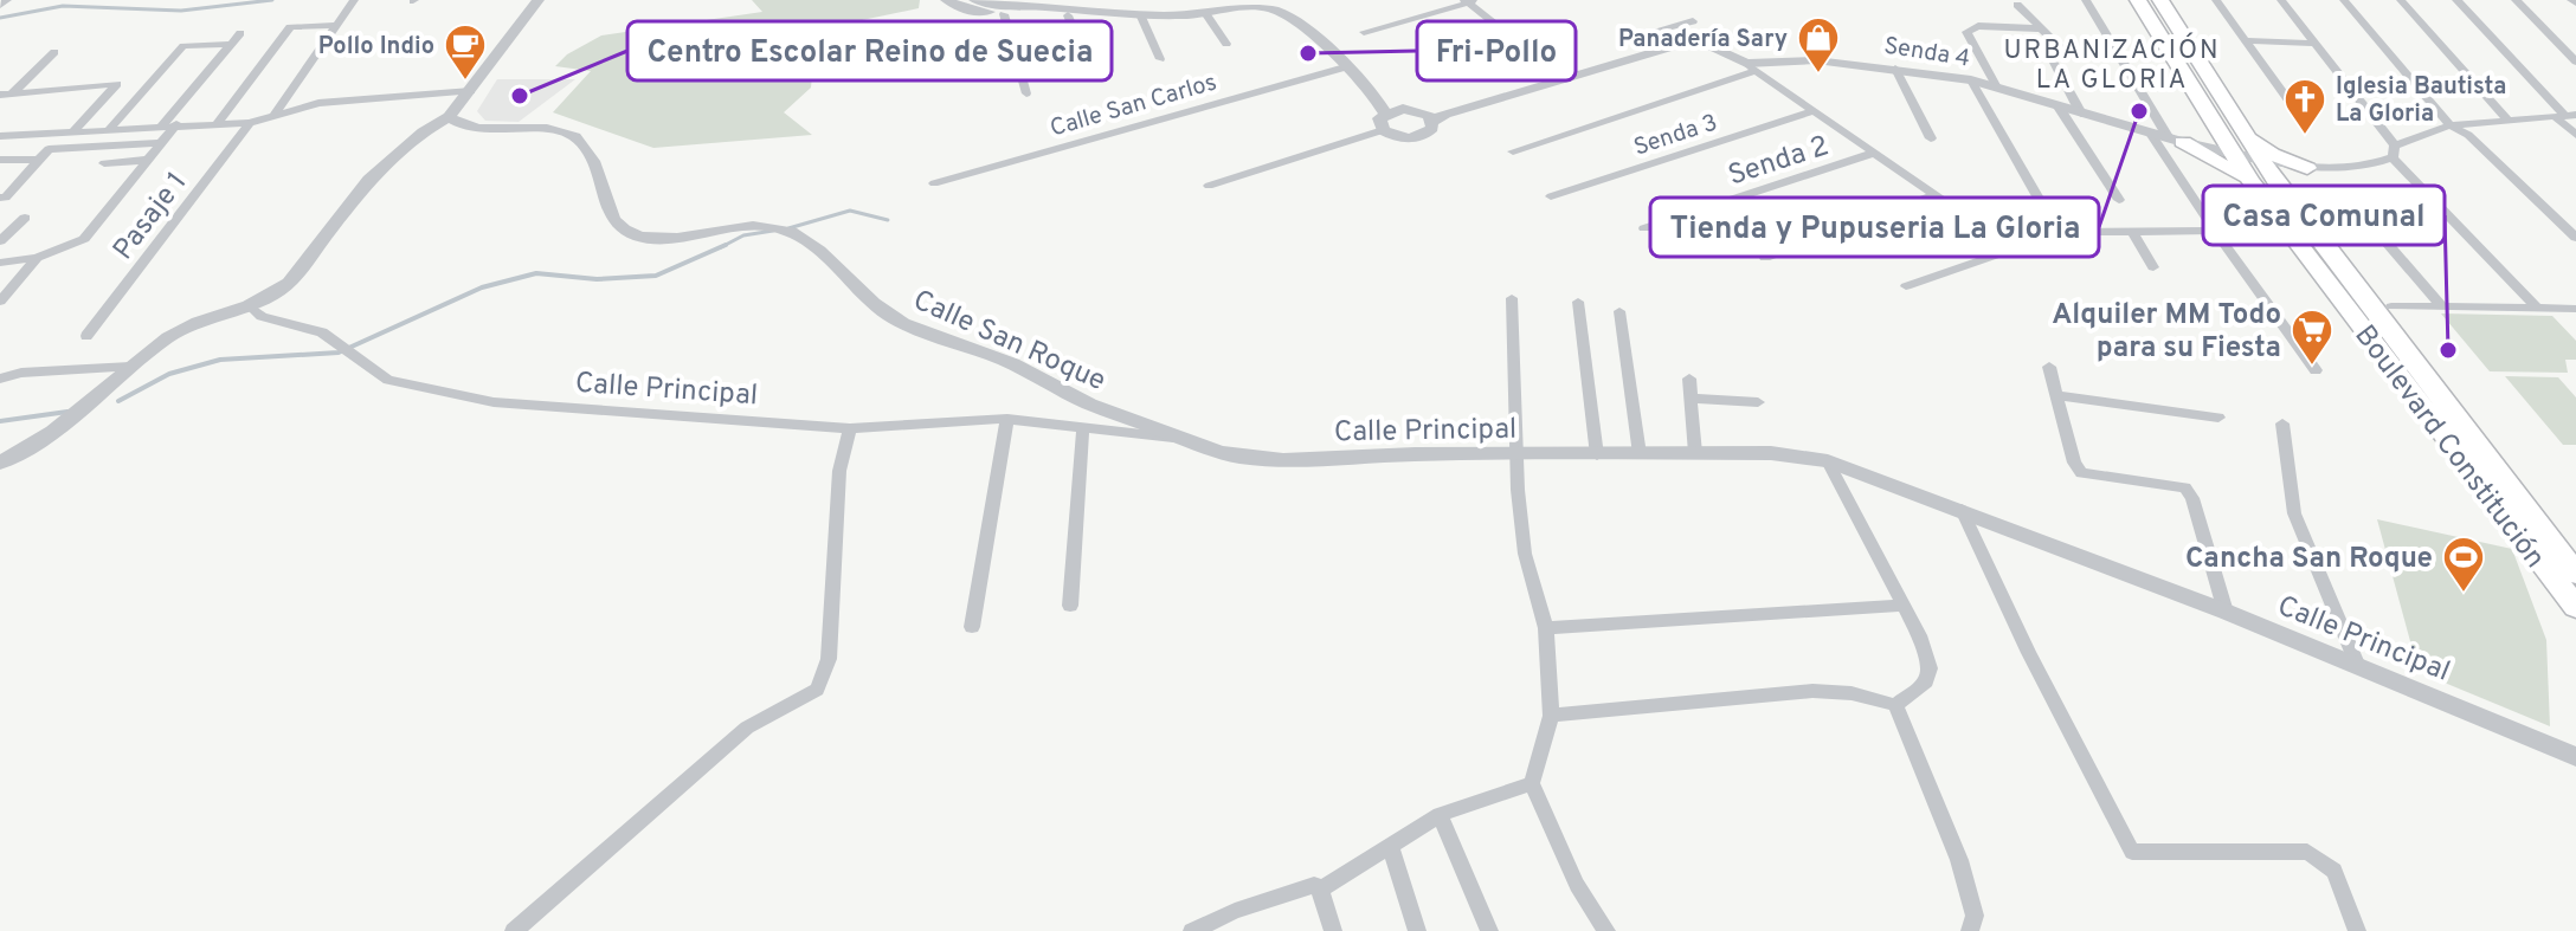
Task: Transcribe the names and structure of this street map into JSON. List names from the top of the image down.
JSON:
{
  "streets": {
    "highway": ["Boulevard Constitución"],
    "street": [
      "Senda 4",
      "Calle San Carlos",
      "Senda 3",
      "Senda 2",
      "Pasaje 1",
      "Calle San Roque",
      "Calle Principal"
    ]
  },
  "crossings": [
    ["Calle San Roque", "Calle Principal"]
  ],
  "districts": ["URBANIZACIÓN LA GLORIA"],
  "places": {
    "other": [
      "Fri-Pollo",
      "Centro Escolar Reino de Suecia",
      "Tienda y Pupuseria La Gloria",
      "Casa Comunal"
    ],
    "shop": ["Panadería Sary"],
    "cafe": ["Pollo Indio"],
    "church": ["Iglesia Bautista La Gloria"],
    "supermarket": ["Alquiler MM Todo para su Fiesta"],
    "sports": ["Cancha San Roque"]
  }
}
